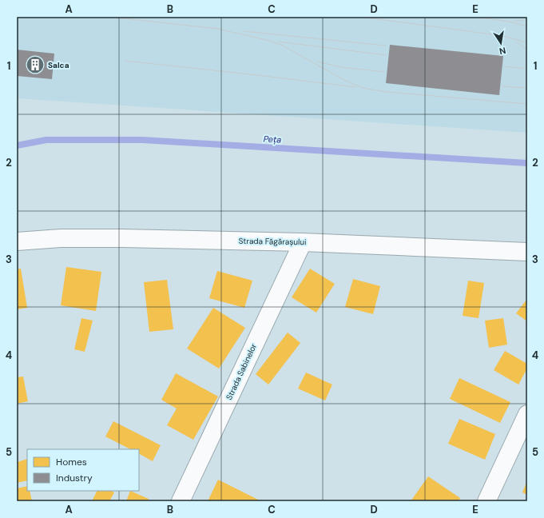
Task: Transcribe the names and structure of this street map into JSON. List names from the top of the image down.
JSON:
{
  "streets": {
    "street": ["Strada Făgărașului", "Strada Sabinelor"]
  },
  "crossings": [
    ["Strada Făgărașului", "Strada Sabinelor"]
  ],
  "water": ["Peța"],
  "places": {
    "building": ["Salca"]
  },
  "legend": ["Homes", "Industry"],
  "north": "bottom",
  "grid": {
    "columns": [
      "A",
      "B",
      "C",
      "D",
      "E"
    ],
    "rows": [
      "1",
      "2",
      "3",
      "4",
      "5"
    ]
  }
}
